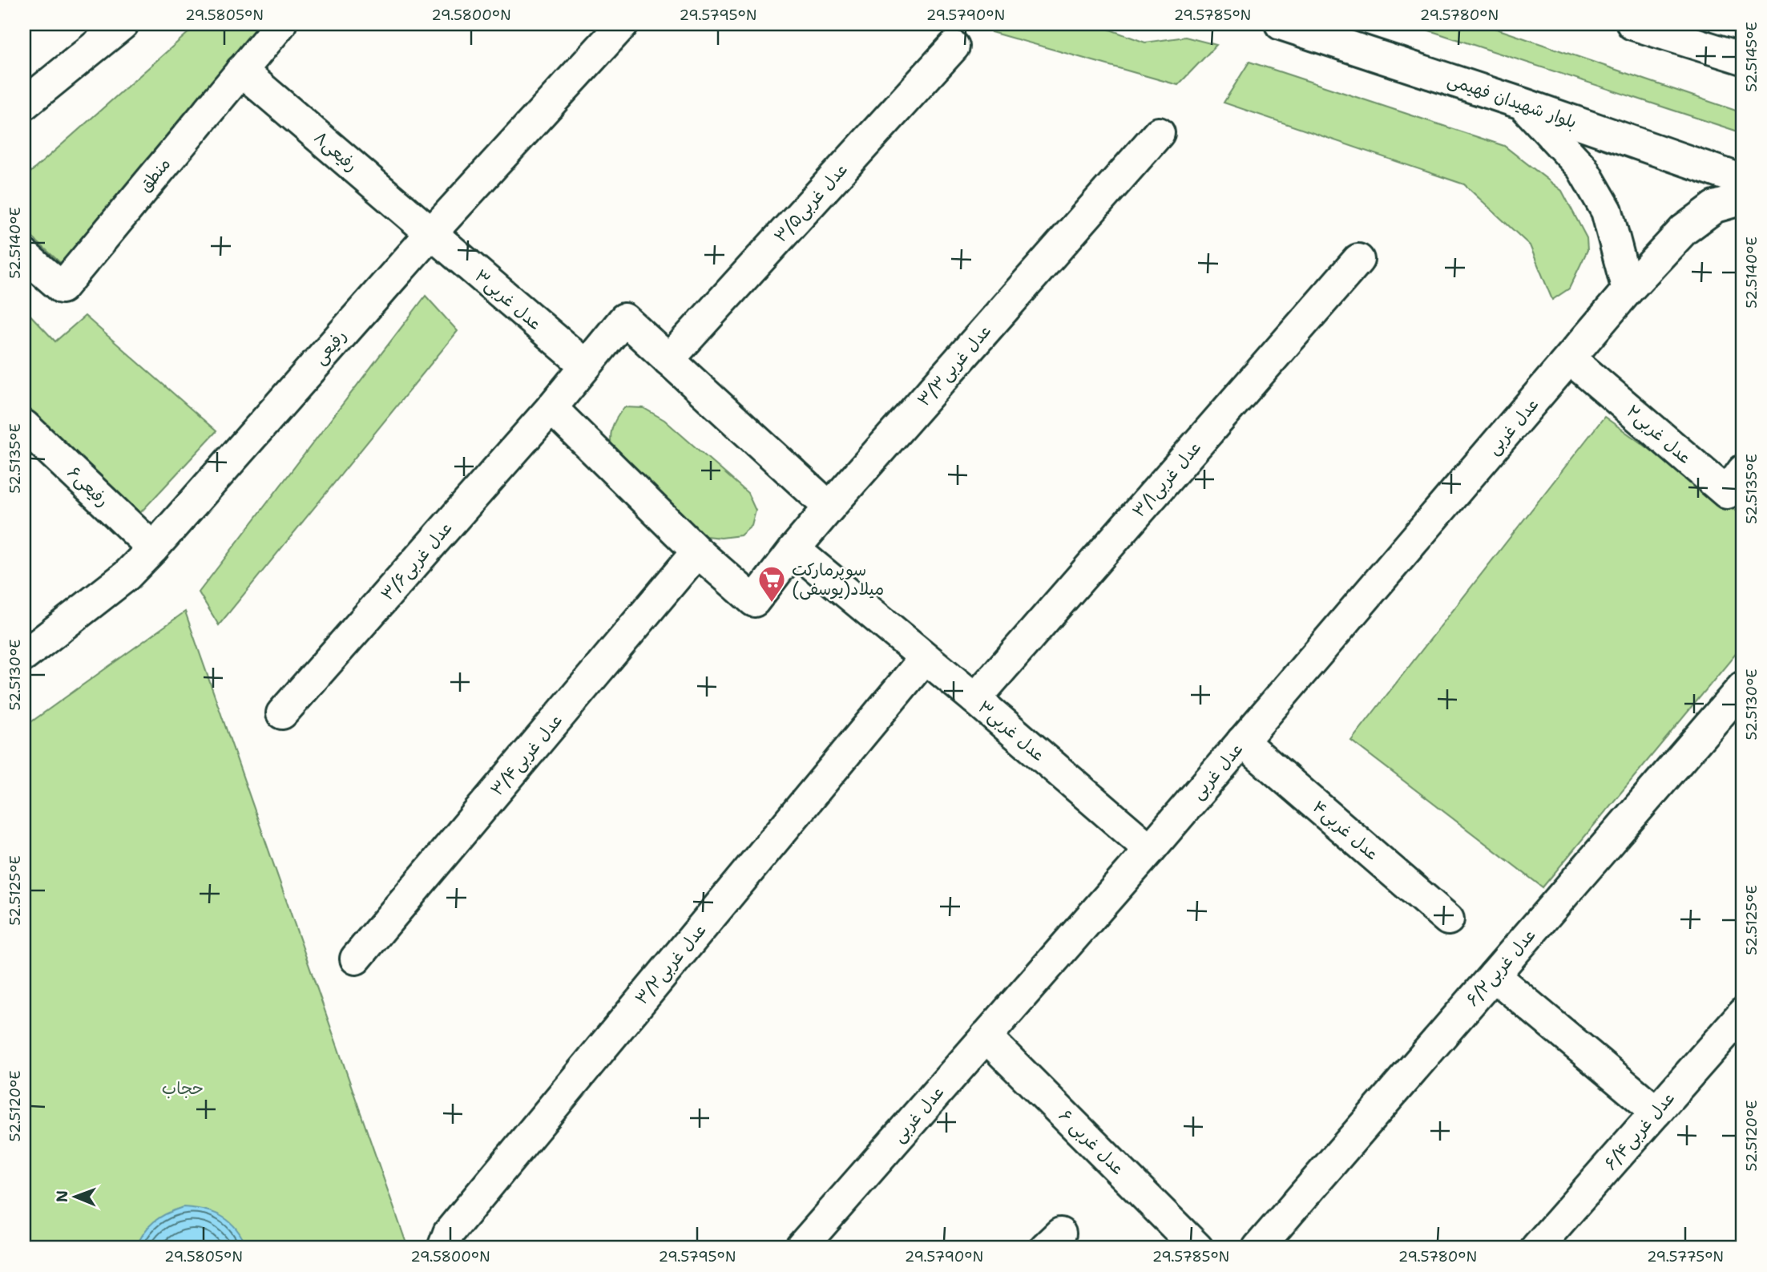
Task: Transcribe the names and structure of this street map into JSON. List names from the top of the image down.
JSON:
{
  "streets": {
    "street": [
      "بلوار شهیدان فهیمی",
      "۸رفیعی",
      "منطق",
      "عدل غربی۳/۵",
      "عدل غربی۳",
      "رفیعی",
      "عدل غربی۳/۳",
      "عدل غربی",
      "عدل غربی۲",
      "عدل غربی۳/۱",
      "رفیعی۶",
      "عدل غربی۳/۶",
      "عدل غربی۳/۴",
      "عدل غربی۴",
      "عدل غربی۳/۲",
      "۶/۲عدل غربی",
      "۶/۴عدل غربی",
      "عدل غربی ۶"
    ]
  },
  "crossings": [
    ["۸رفیعی", "منطق"],
    ["۸رفیعی", "عدل غربی۳"],
    ["۸رفیعی", "رفیعی"],
    ["عدل غربی۳/۵", "عدل غربی۳/۶"],
    ["عدل غربی۳", "رفیعی"],
    ["عدل غربی۳", "عدل غربی۳/۳"],
    ["عدل غربی۳", "عدل غربی"],
    ["عدل غربی۳", "عدل غربی۳/۱"],
    ["عدل غربی۳", "عدل غربی۳/۶"],
    ["عدل غربی۳", "عدل غربی۳/۲"],
    ["رفیعی", "رفیعی۶"],
    ["عدل غربی۳/۳", "عدل غربی۳/۴"],
    ["عدل غربی", "عدل غربی۲"],
    ["عدل غربی", "عدل غربی۴"],
    ["عدل غربی", "عدل غربی ۶"]
  ],
  "parks": ["حجاب"],
  "places": {
    "supermarket": ["سوپرمارکت میلاد(یوسفی)"]
  },
  "north": "left",
  "coordinates": [
    "29.5805°N",
    "29.5800°N",
    "29.5795°N",
    "29.5790°N",
    "29.5785°N",
    "29.5780°N",
    "52.5145°E",
    "52.5140°E",
    "52.5135°E",
    "52.5130°E",
    "52.5125°E",
    "52.5120°E",
    "29.5775°N"
  ]
}
